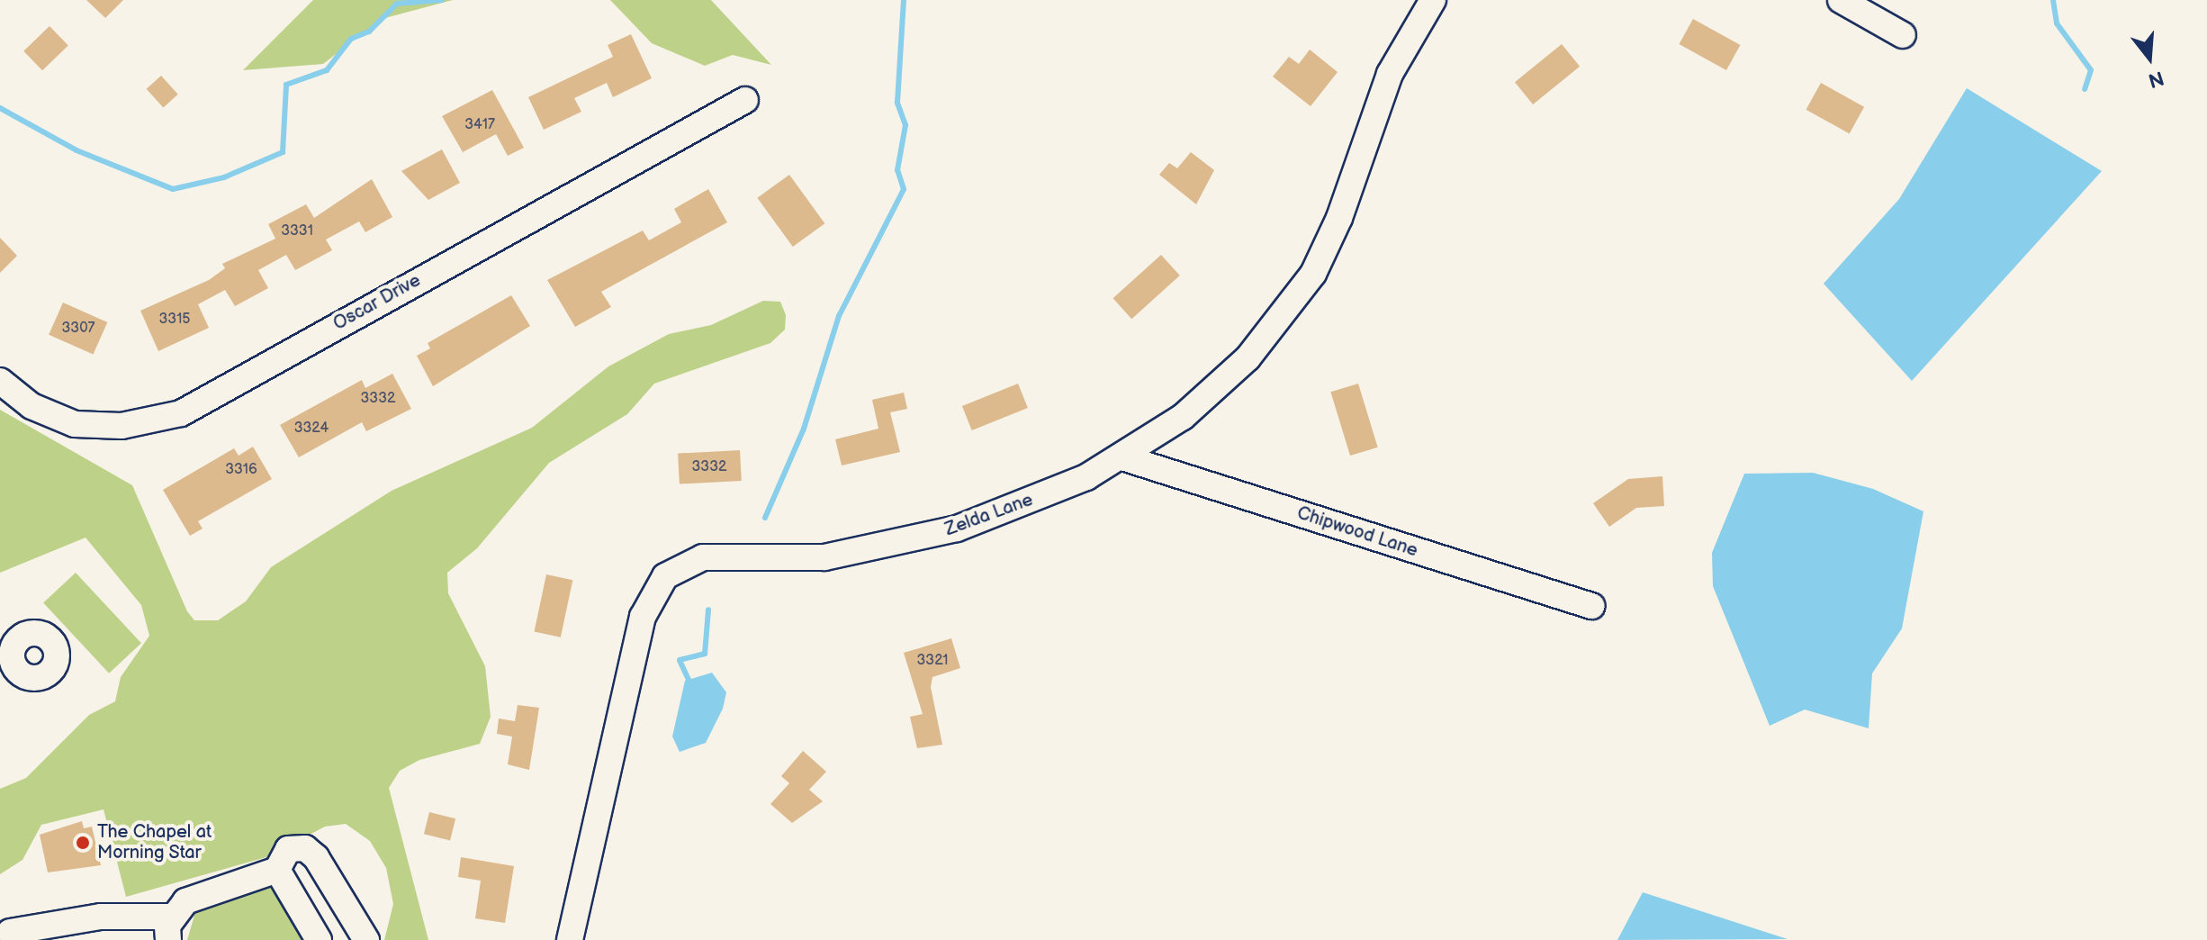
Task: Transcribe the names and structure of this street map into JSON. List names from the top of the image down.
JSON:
{
  "streets": {
    "street": ["Oscar Drive", "Zelda Lane", "Chipwood Lane"]
  },
  "crossings": [
    ["Zelda Lane", "Chipwood Lane"]
  ],
  "places": ["The Chapel at Morning Star"],
  "house_numbers": [
    "3417",
    "3331",
    "3315",
    "3307",
    "3332",
    "3324",
    "3332",
    "3316",
    "3321"
  ],
  "north": "bottom"
}
